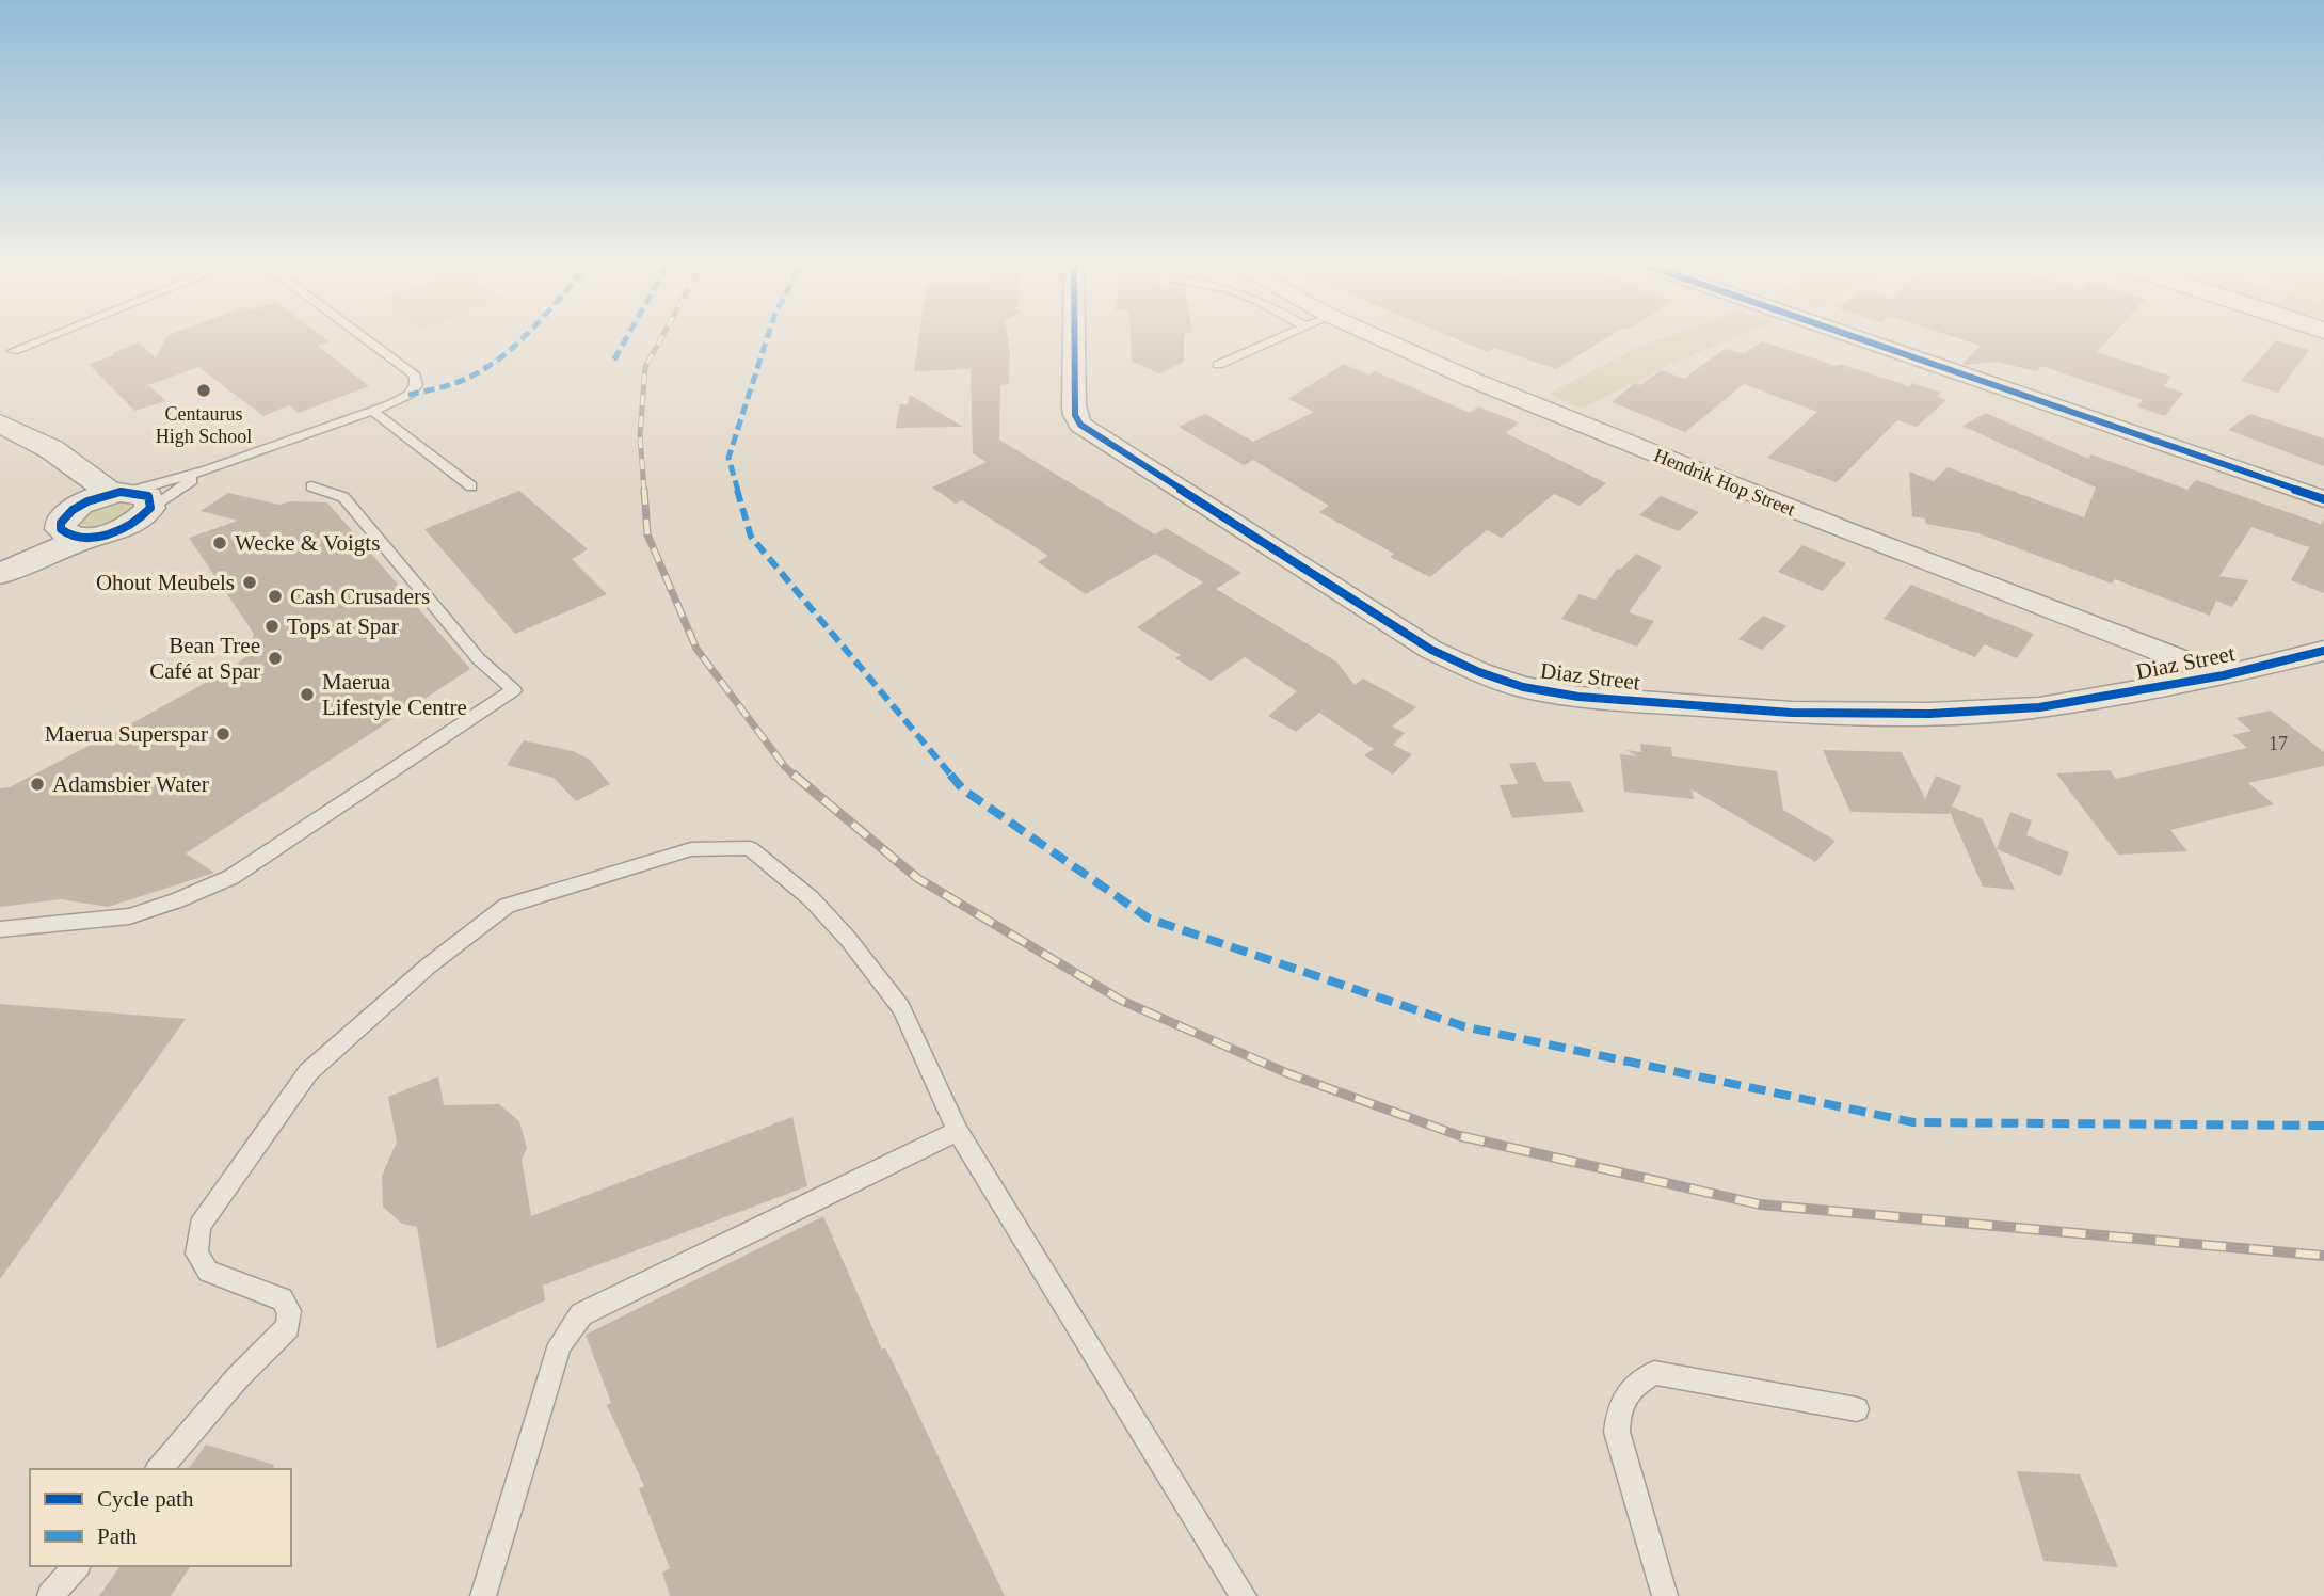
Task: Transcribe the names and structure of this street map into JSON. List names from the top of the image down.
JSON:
{
  "streets": {
    "street": ["Hendrik Hop Street", "Diaz Street"]
  },
  "crossings": [
    ["Hendrik Hop Street", "Diaz Street"]
  ],
  "places": [
    "Centaurus High School",
    "Wecke & Voigts",
    "Ohout Meubels",
    "Cash Crusaders",
    "Tops at Spar",
    "Bean Tree Café at Spar",
    "Maerua Lifestyle Centre",
    "Maerua Superspar",
    "Adamsbier Water"
  ],
  "house_numbers": ["17"],
  "legend": ["Cycle path", "Path"]
}
